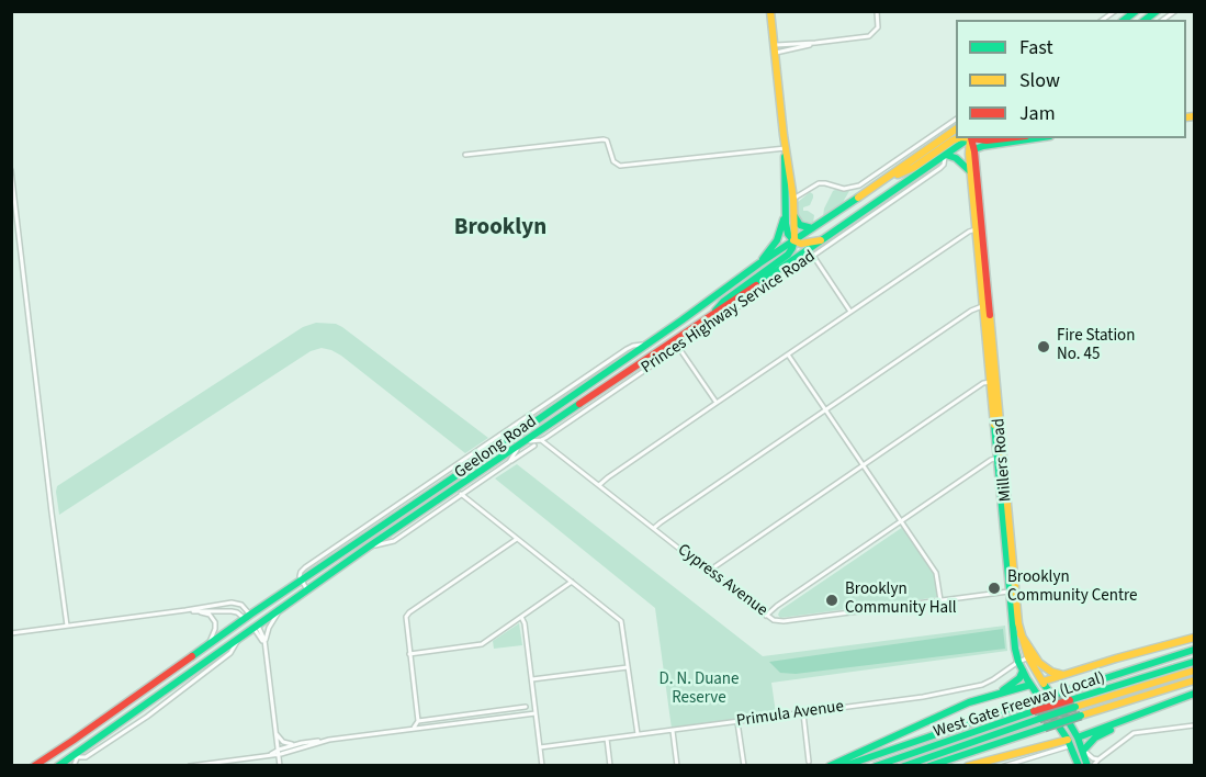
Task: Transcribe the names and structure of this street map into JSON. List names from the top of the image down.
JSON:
{
  "streets": {
    "main road": ["Geelong Road", "Millers Road", "West Gate Freeway (Local)"],
    "street": ["Princes Highway Service Road", "Cypress Avenue", "Primula Avenue"]
  },
  "crossings": [
    ["Princes Highway Service Road", "Geelong Road"],
    ["Princes Highway Service Road", "Cypress Avenue"],
    ["Millers Road", "Cypress Avenue"],
    ["Millers Road", "Primula Avenue"]
  ],
  "districts": ["Brooklyn"],
  "parks": ["D. N. Duane Reserve"],
  "places": ["Fire Station No. 45", "Brooklyn Community Centre", "Brooklyn Community Hall"],
  "legend": ["Fast", "Slow", "Jam"]
}
